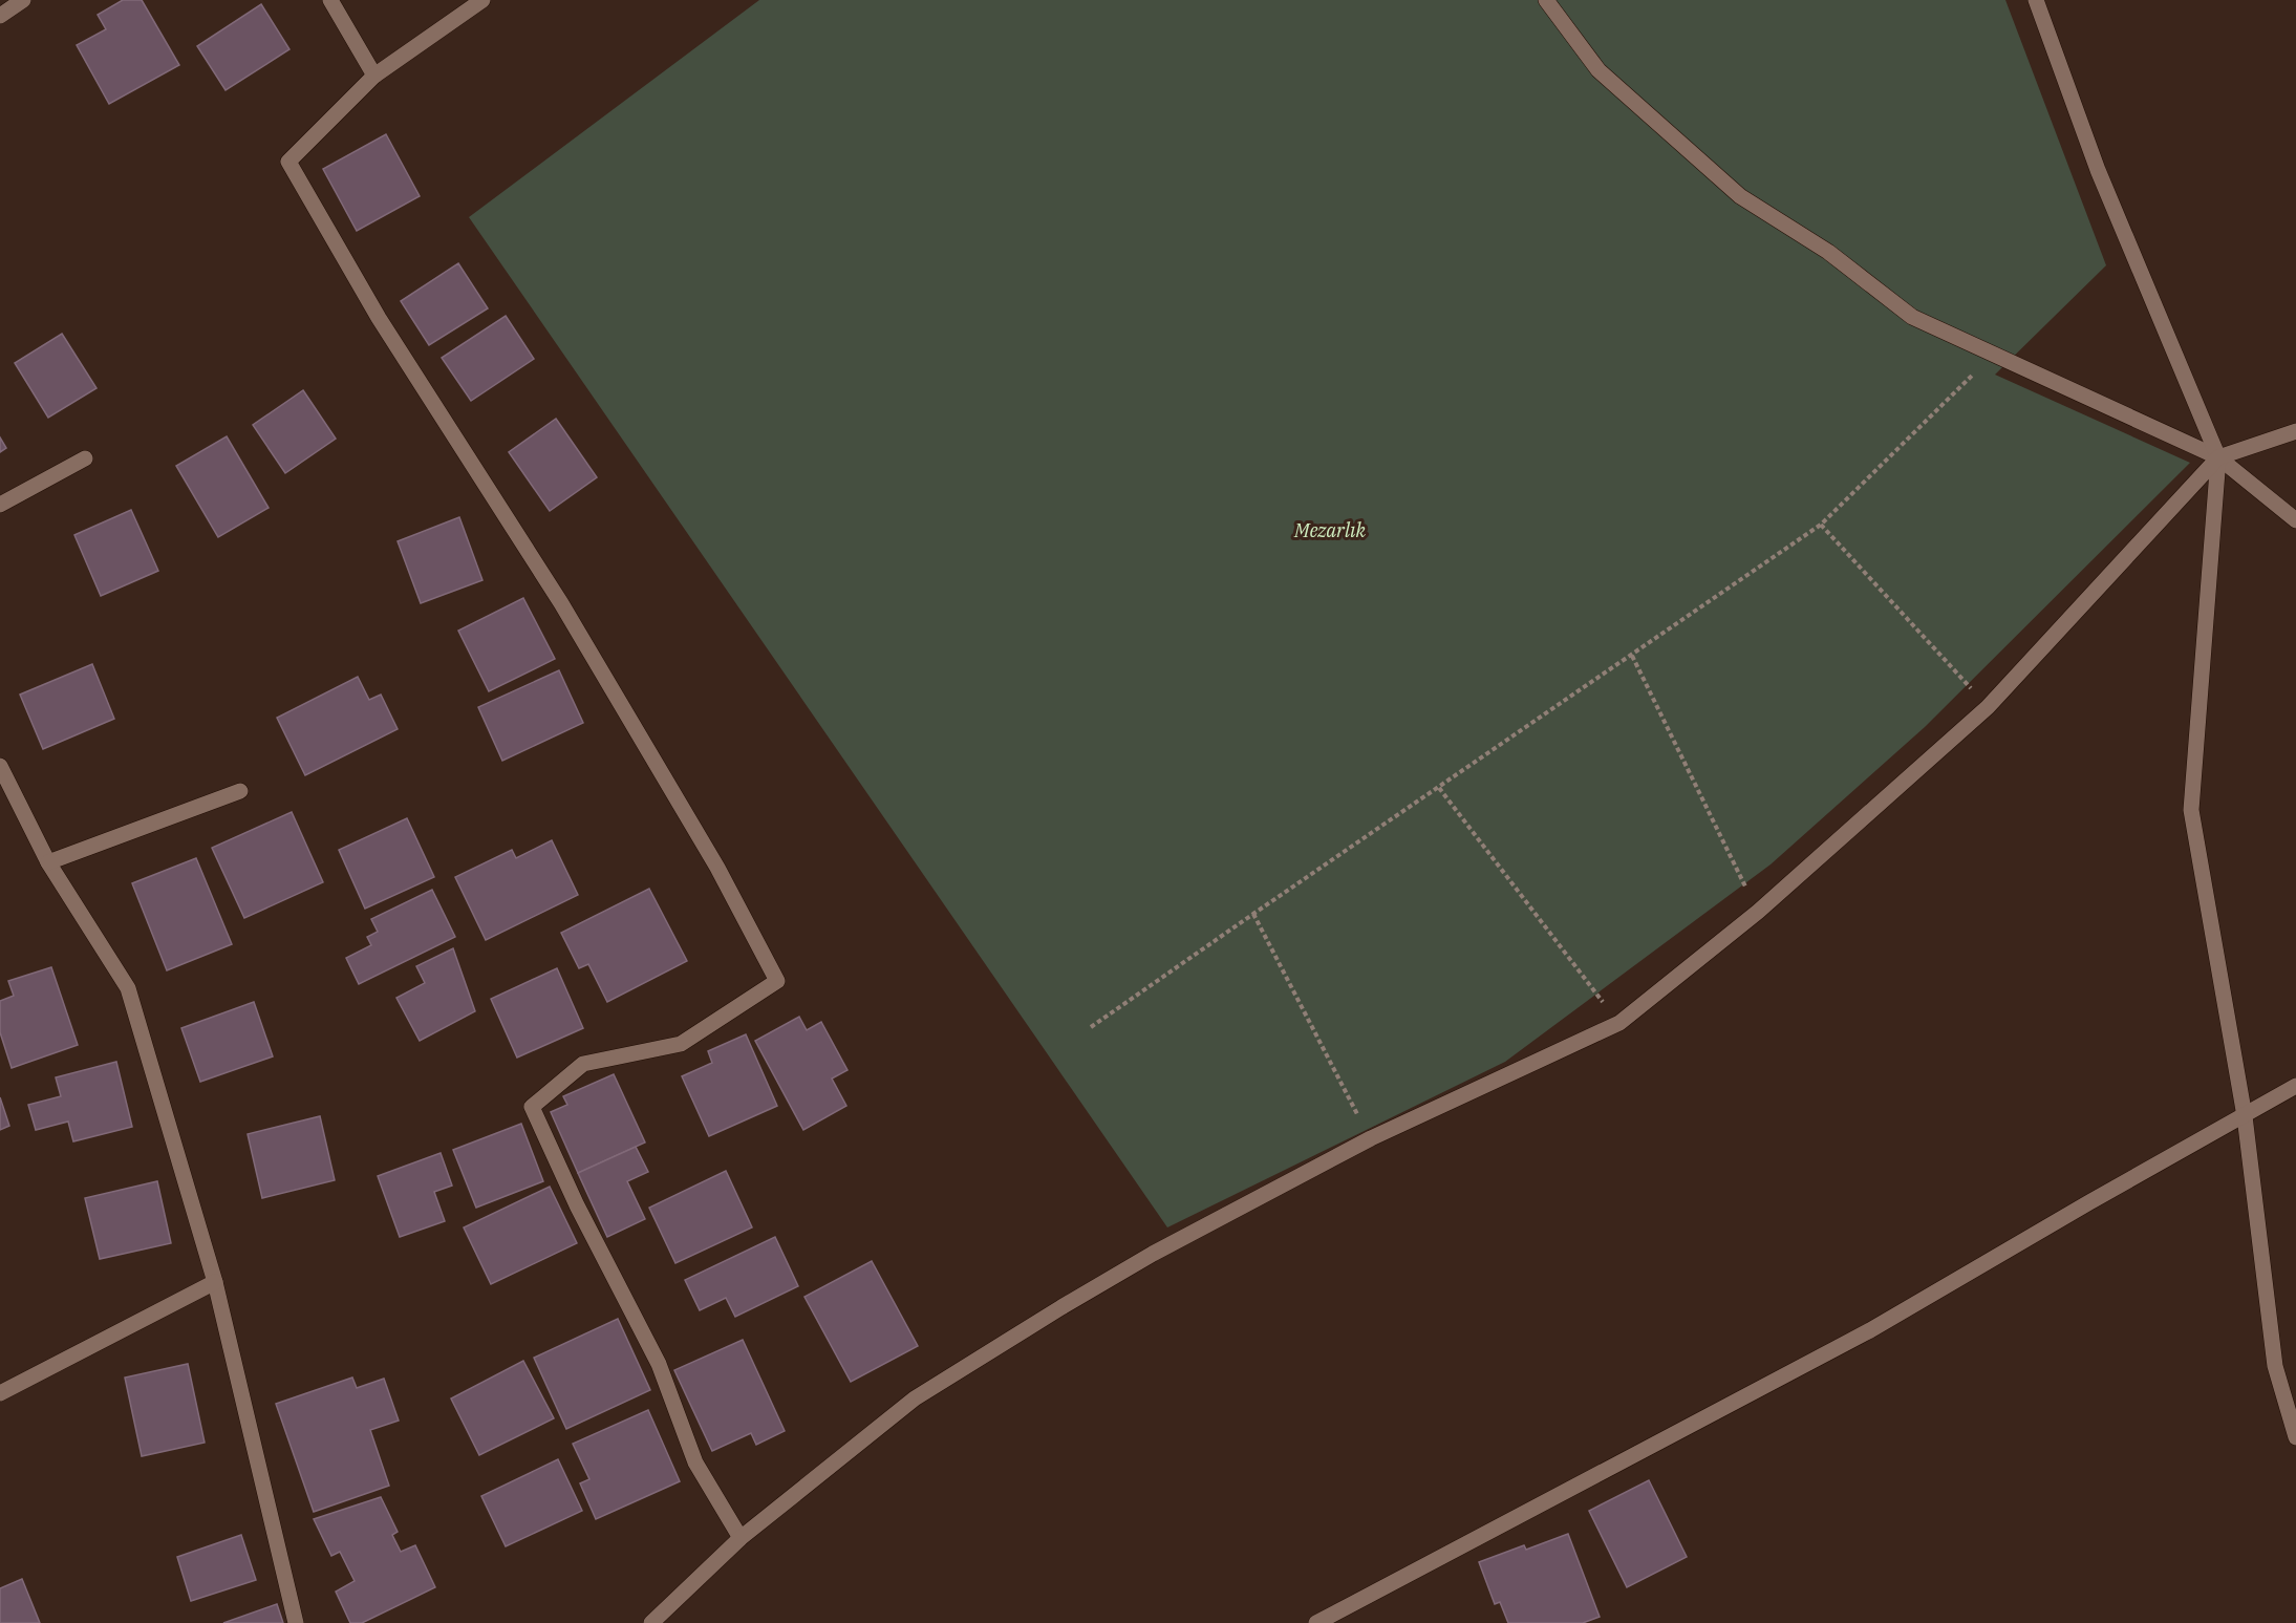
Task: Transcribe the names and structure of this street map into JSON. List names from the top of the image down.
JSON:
{
  "parks": ["Mezarlık"]
}
